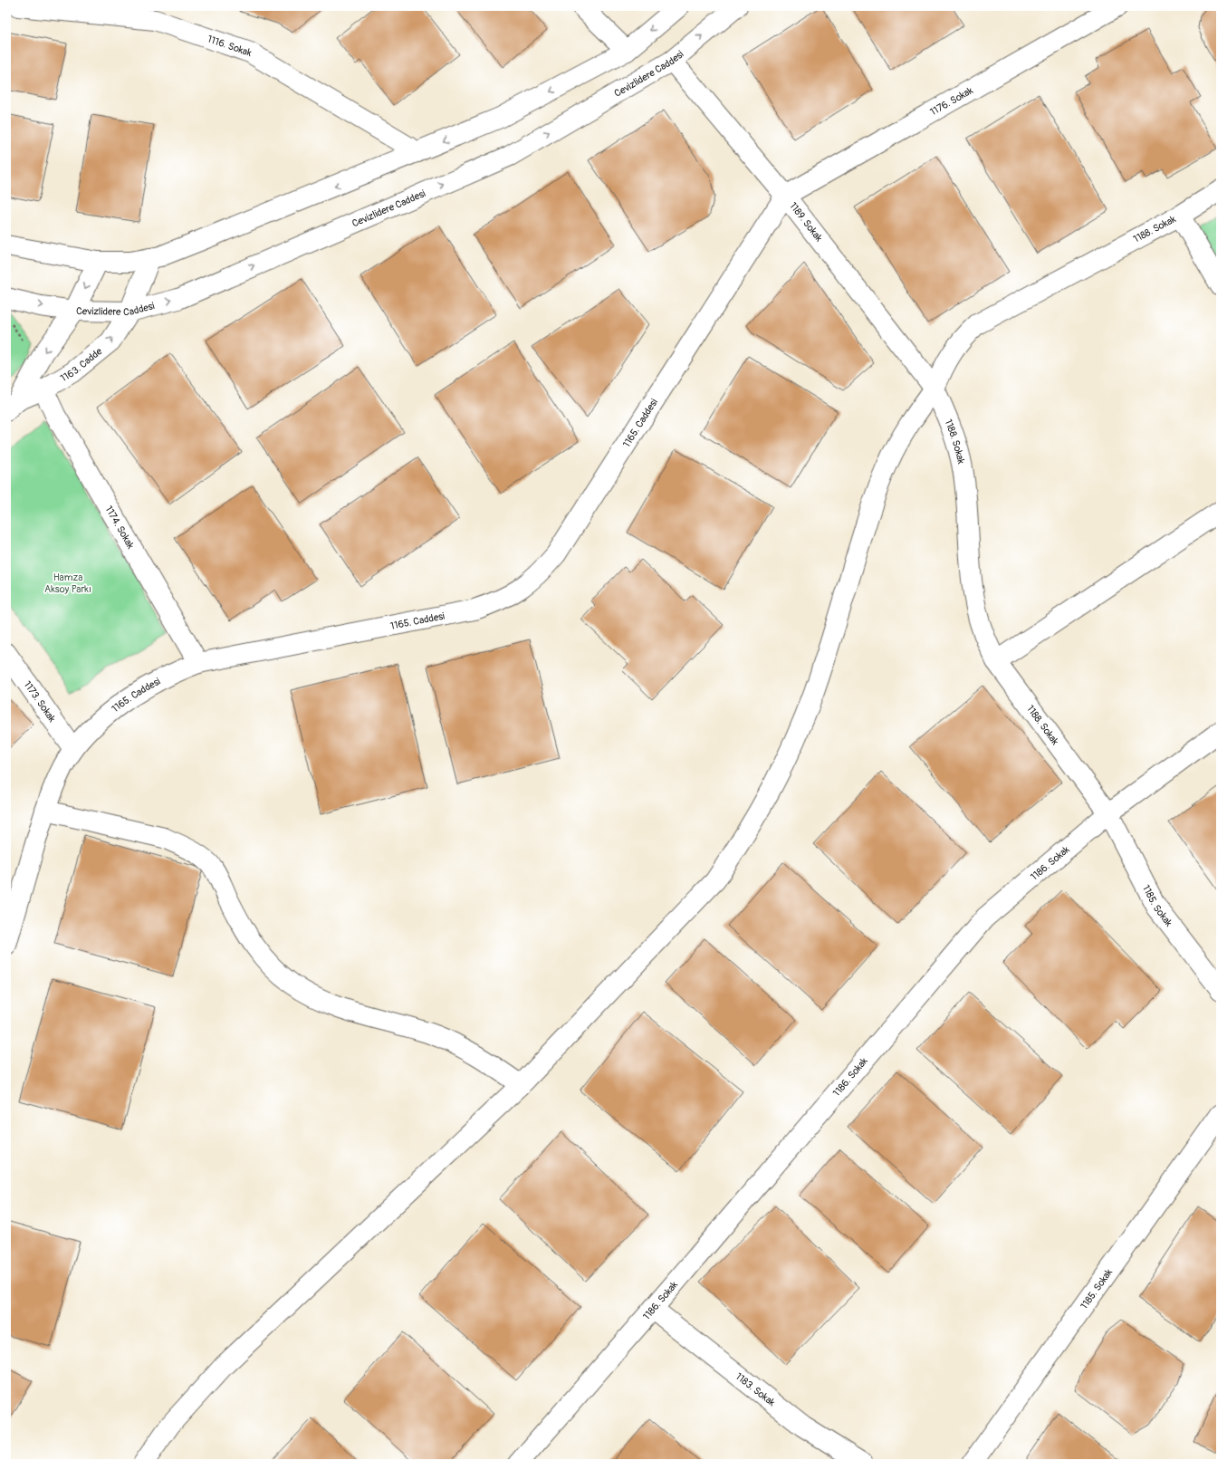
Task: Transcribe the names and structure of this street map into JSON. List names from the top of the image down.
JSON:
{
  "streets": {
    "street": [
      "1116. Sokak",
      "Cevizlidere Caddesi",
      "1176. Sokak",
      "1189. Sokak",
      "1188. Sokak",
      "1163. Cadde",
      "1165. Caddesi",
      "1174. Sokak",
      "1173. Sokak",
      "1186. Sokak",
      "1185. Sokak",
      "1183. Sokak"
    ]
  },
  "crossings": [
    ["Cevizlidere Caddesi", "1189. Sokak"],
    ["Cevizlidere Caddesi", "1163. Cadde"],
    ["1176. Sokak", "1189. Sokak"],
    ["1176. Sokak", "1165. Caddesi"],
    ["1189. Sokak", "1188. Sokak"],
    ["1189. Sokak", "1165. Caddesi"],
    ["1188. Sokak", "1186. Sokak"],
    ["1188. Sokak", "1185. Sokak"],
    ["1163. Cadde", "1174. Sokak"],
    ["1165. Caddesi", "1174. Sokak"],
    ["1165. Caddesi", "1173. Sokak"],
    ["1186. Sokak", "1185. Sokak"],
    ["1186. Sokak", "1183. Sokak"]
  ],
  "parks": ["Hamza Aksoy Parkı"]
}
